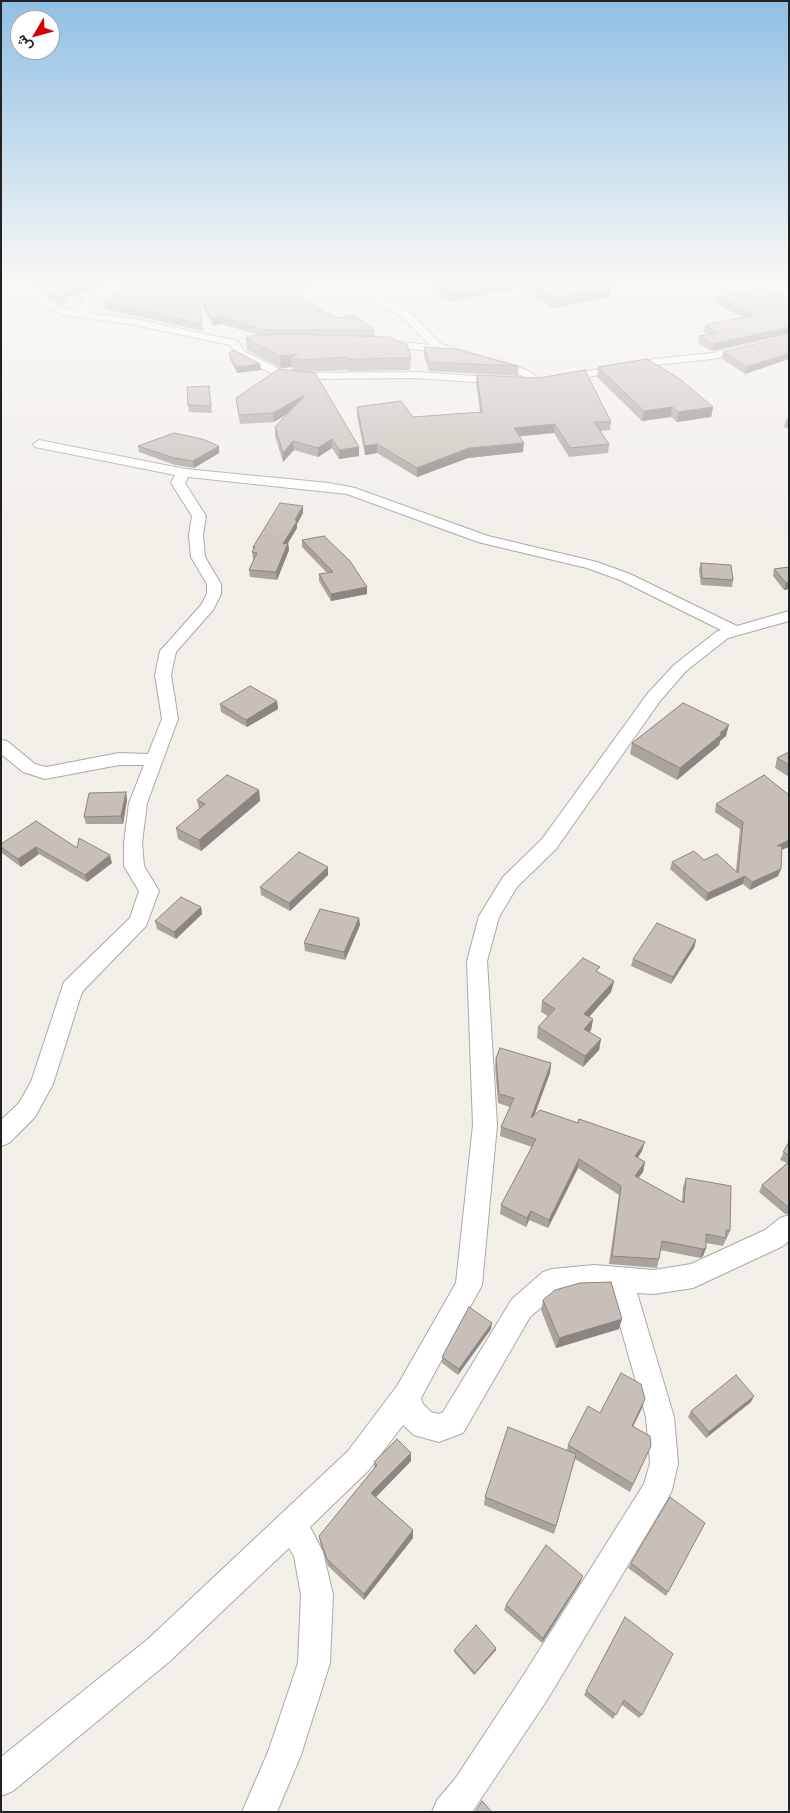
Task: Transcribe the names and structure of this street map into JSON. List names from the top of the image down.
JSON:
{
  "north": "bottom left"
}
